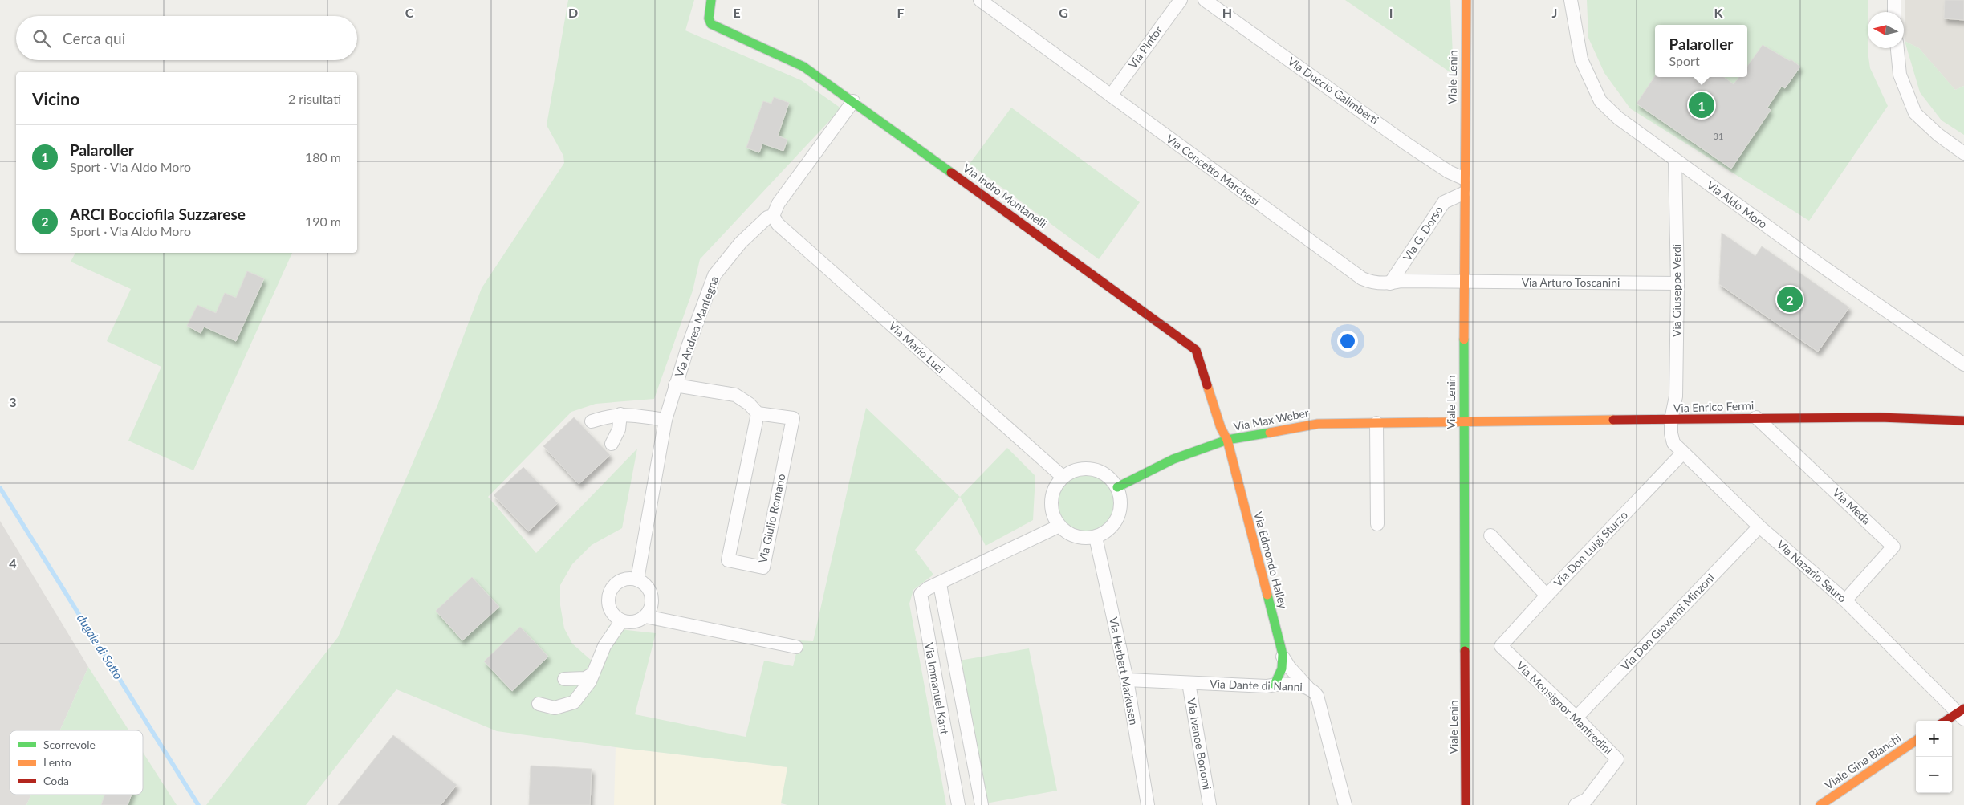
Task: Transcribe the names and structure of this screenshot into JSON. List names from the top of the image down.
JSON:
{
  "streets": {
    "street": [
      "Via Pintor",
      "Viale Lenin",
      "Via Duccio Galimberti",
      "Via Concetto Marchesi",
      "Via Indro Montanelli",
      "Via Aldo Moro",
      "Via G. Dorso",
      "Via Arturo Toscanini",
      "Via Giuseppe Verdi",
      "Via Andrea Mantegna",
      "Via Mario Luzi",
      "Via Enrico Fermi",
      "Via Max Weber",
      "Via Meda",
      "Via Giulio Romano",
      "Via Don Luigi Sturzo",
      "Via Edmondo Halley",
      "Via Nazario Sauro",
      "Via Don Giovanni Minzoni",
      "Via Herbert Markusen",
      "Via Dante di Nanni",
      "Via Immanuel Kant",
      "Via Monsignor Manfredini",
      "Via Ivanoe Bonomi",
      "Viale Gina Bianchi"
    ]
  },
  "crossings": [
    ["Via Pintor", "Via Concetto Marchesi"],
    ["Viale Lenin", "Via Duccio Galimberti"],
    ["Viale Lenin", "Via Concetto Marchesi"],
    ["Viale Lenin", "Via G. Dorso"],
    ["Viale Lenin", "Via Arturo Toscanini"],
    ["Viale Lenin", "Via Enrico Fermi"],
    ["Viale Lenin", "Via Max Weber"],
    ["Via Concetto Marchesi", "Via G. Dorso"],
    ["Via Concetto Marchesi", "Via Arturo Toscanini"],
    ["Via Indro Montanelli", "Via Andrea Mantegna"],
    ["Via Indro Montanelli", "Via Max Weber"],
    ["Via Indro Montanelli", "Via Edmondo Halley"],
    ["Via Aldo Moro", "Via Giuseppe Verdi"],
    ["Via Arturo Toscanini", "Via Giuseppe Verdi"],
    ["Via Giuseppe Verdi", "Via Enrico Fermi"],
    ["Via Giuseppe Verdi", "Via Nazario Sauro"],
    ["Via Andrea Mantegna", "Via Mario Luzi"],
    ["Via Mario Luzi", "Via Max Weber"],
    ["Via Mario Luzi", "Via Herbert Markusen"],
    ["Via Mario Luzi", "Via Immanuel Kant"],
    ["Via Enrico Fermi", "Via Max Weber"],
    ["Via Enrico Fermi", "Via Meda"],
    ["Via Enrico Fermi", "Via Nazario Sauro"],
    ["Via Max Weber", "Via Edmondo Halley"],
    ["Via Max Weber", "Via Herbert Markusen"],
    ["Via Max Weber", "Via Immanuel Kant"],
    ["Via Meda", "Via Nazario Sauro"],
    ["Via Don Luigi Sturzo", "Via Nazario Sauro"],
    ["Via Don Luigi Sturzo", "Via Monsignor Manfredini"],
    ["Via Edmondo Halley", "Via Dante di Nanni"],
    ["Via Nazario Sauro", "Via Don Giovanni Minzoni"],
    ["Via Don Giovanni Minzoni", "Via Monsignor Manfredini"],
    ["Via Herbert Markusen", "Via Dante di Nanni"],
    ["Via Herbert Markusen", "Via Immanuel Kant"],
    ["Via Dante di Nanni", "Via Ivanoe Bonomi"]
  ],
  "water": ["dugale di Sotto"],
  "house_numbers": ["31"],
  "legend": ["Scorrevole", "Lento", "Coda"],
  "north": "left",
  "page": {
    "search": "Cerca qui",
    "popup": ["Palaroller", "Sport"],
    "heading": ["Vicino", "2 risultati"],
    "pins": ["1", "2"],
    "list": [
      {
        "mark": "1",
        "name": "Palaroller",
        "note": "Sport · Via Aldo Moro",
        "value": "180 m"
      },
      {
        "mark": "2",
        "name": "ARCI Bocciofila Suzzarese",
        "note": "Sport · Via Aldo Moro",
        "value": "190 m"
      }
    ],
    "map_buttons": ["+", "−"]
  },
  "grid": {
    "columns": [
      "C",
      "D",
      "E",
      "F",
      "G",
      "H",
      "I",
      "J",
      "K"
    ],
    "rows": ["3", "4"]
  }
}
